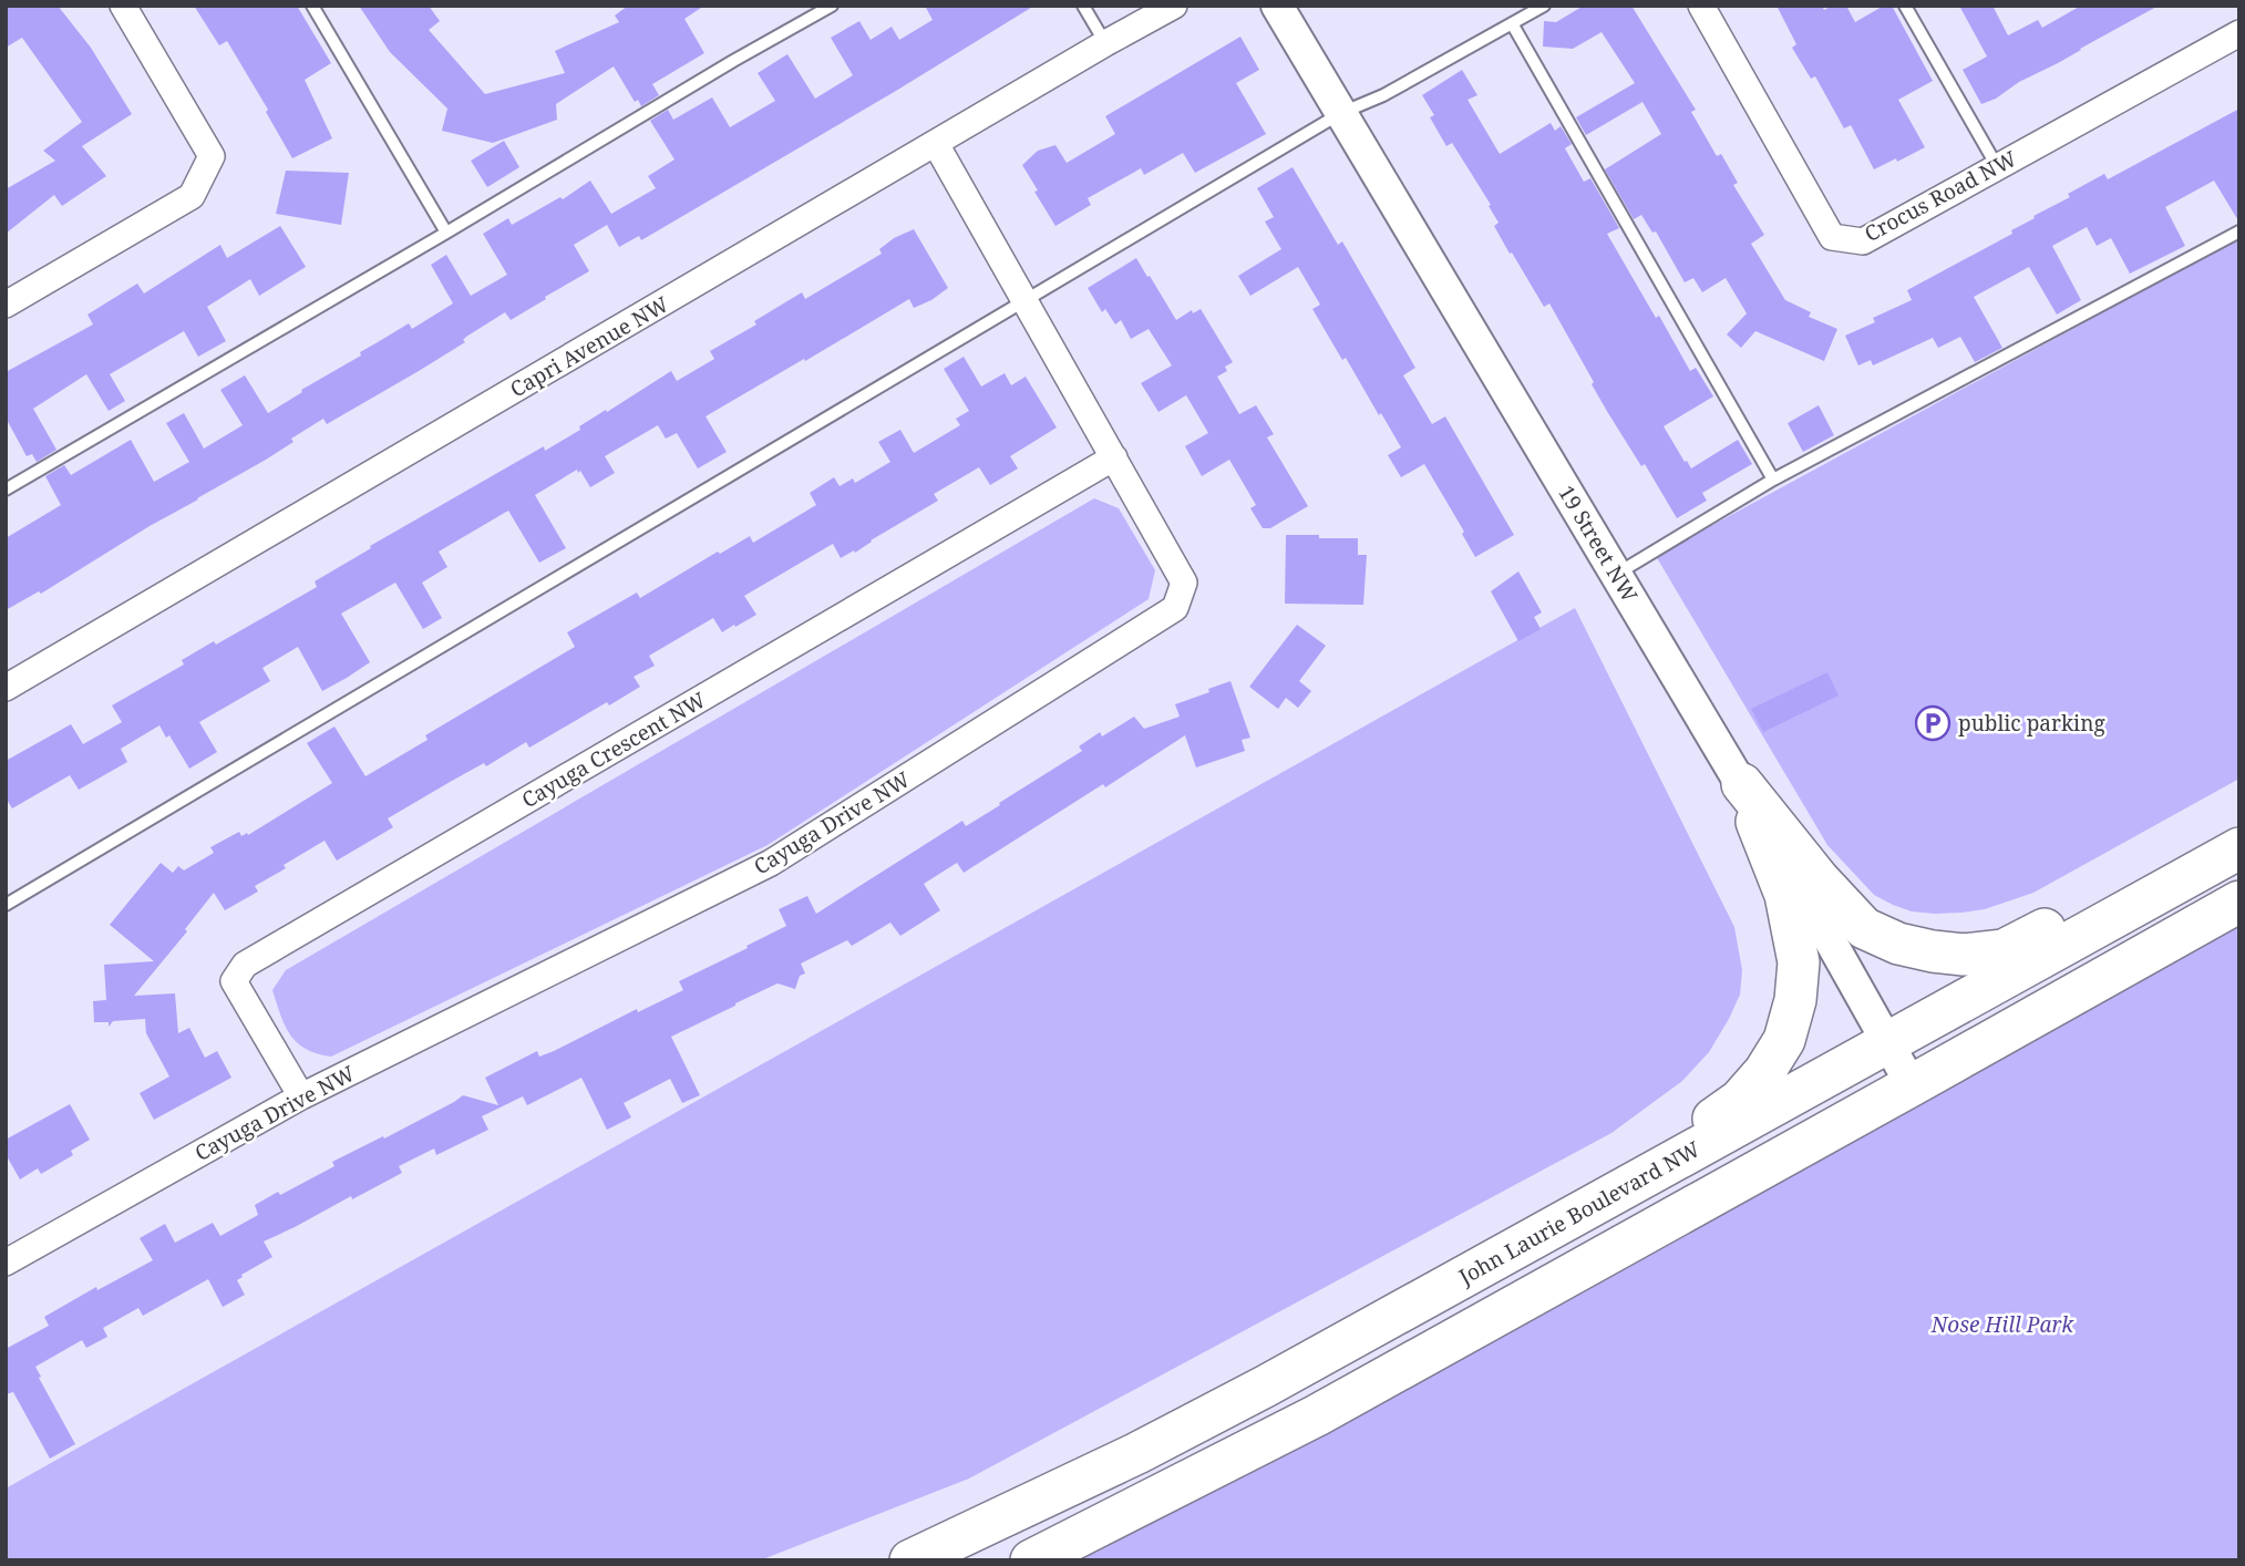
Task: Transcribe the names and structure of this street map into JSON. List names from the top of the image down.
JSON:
{
  "streets": {
    "main road": ["John Laurie Boulevard NW"],
    "street": [
      "Crocus Road NW",
      "Capri Avenue NW",
      "19 Street NW",
      "Cayuga Crescent NW",
      "Cayuga Drive NW"
    ]
  },
  "crossings": [
    ["Capri Avenue NW", "Cayuga Drive NW"],
    ["19 Street NW", "John Laurie Boulevard NW"],
    ["Cayuga Crescent NW", "Cayuga Drive NW"]
  ],
  "parks": ["Nose Hill Park"],
  "places": {
    "parking": ["public parking"]
  }
}
